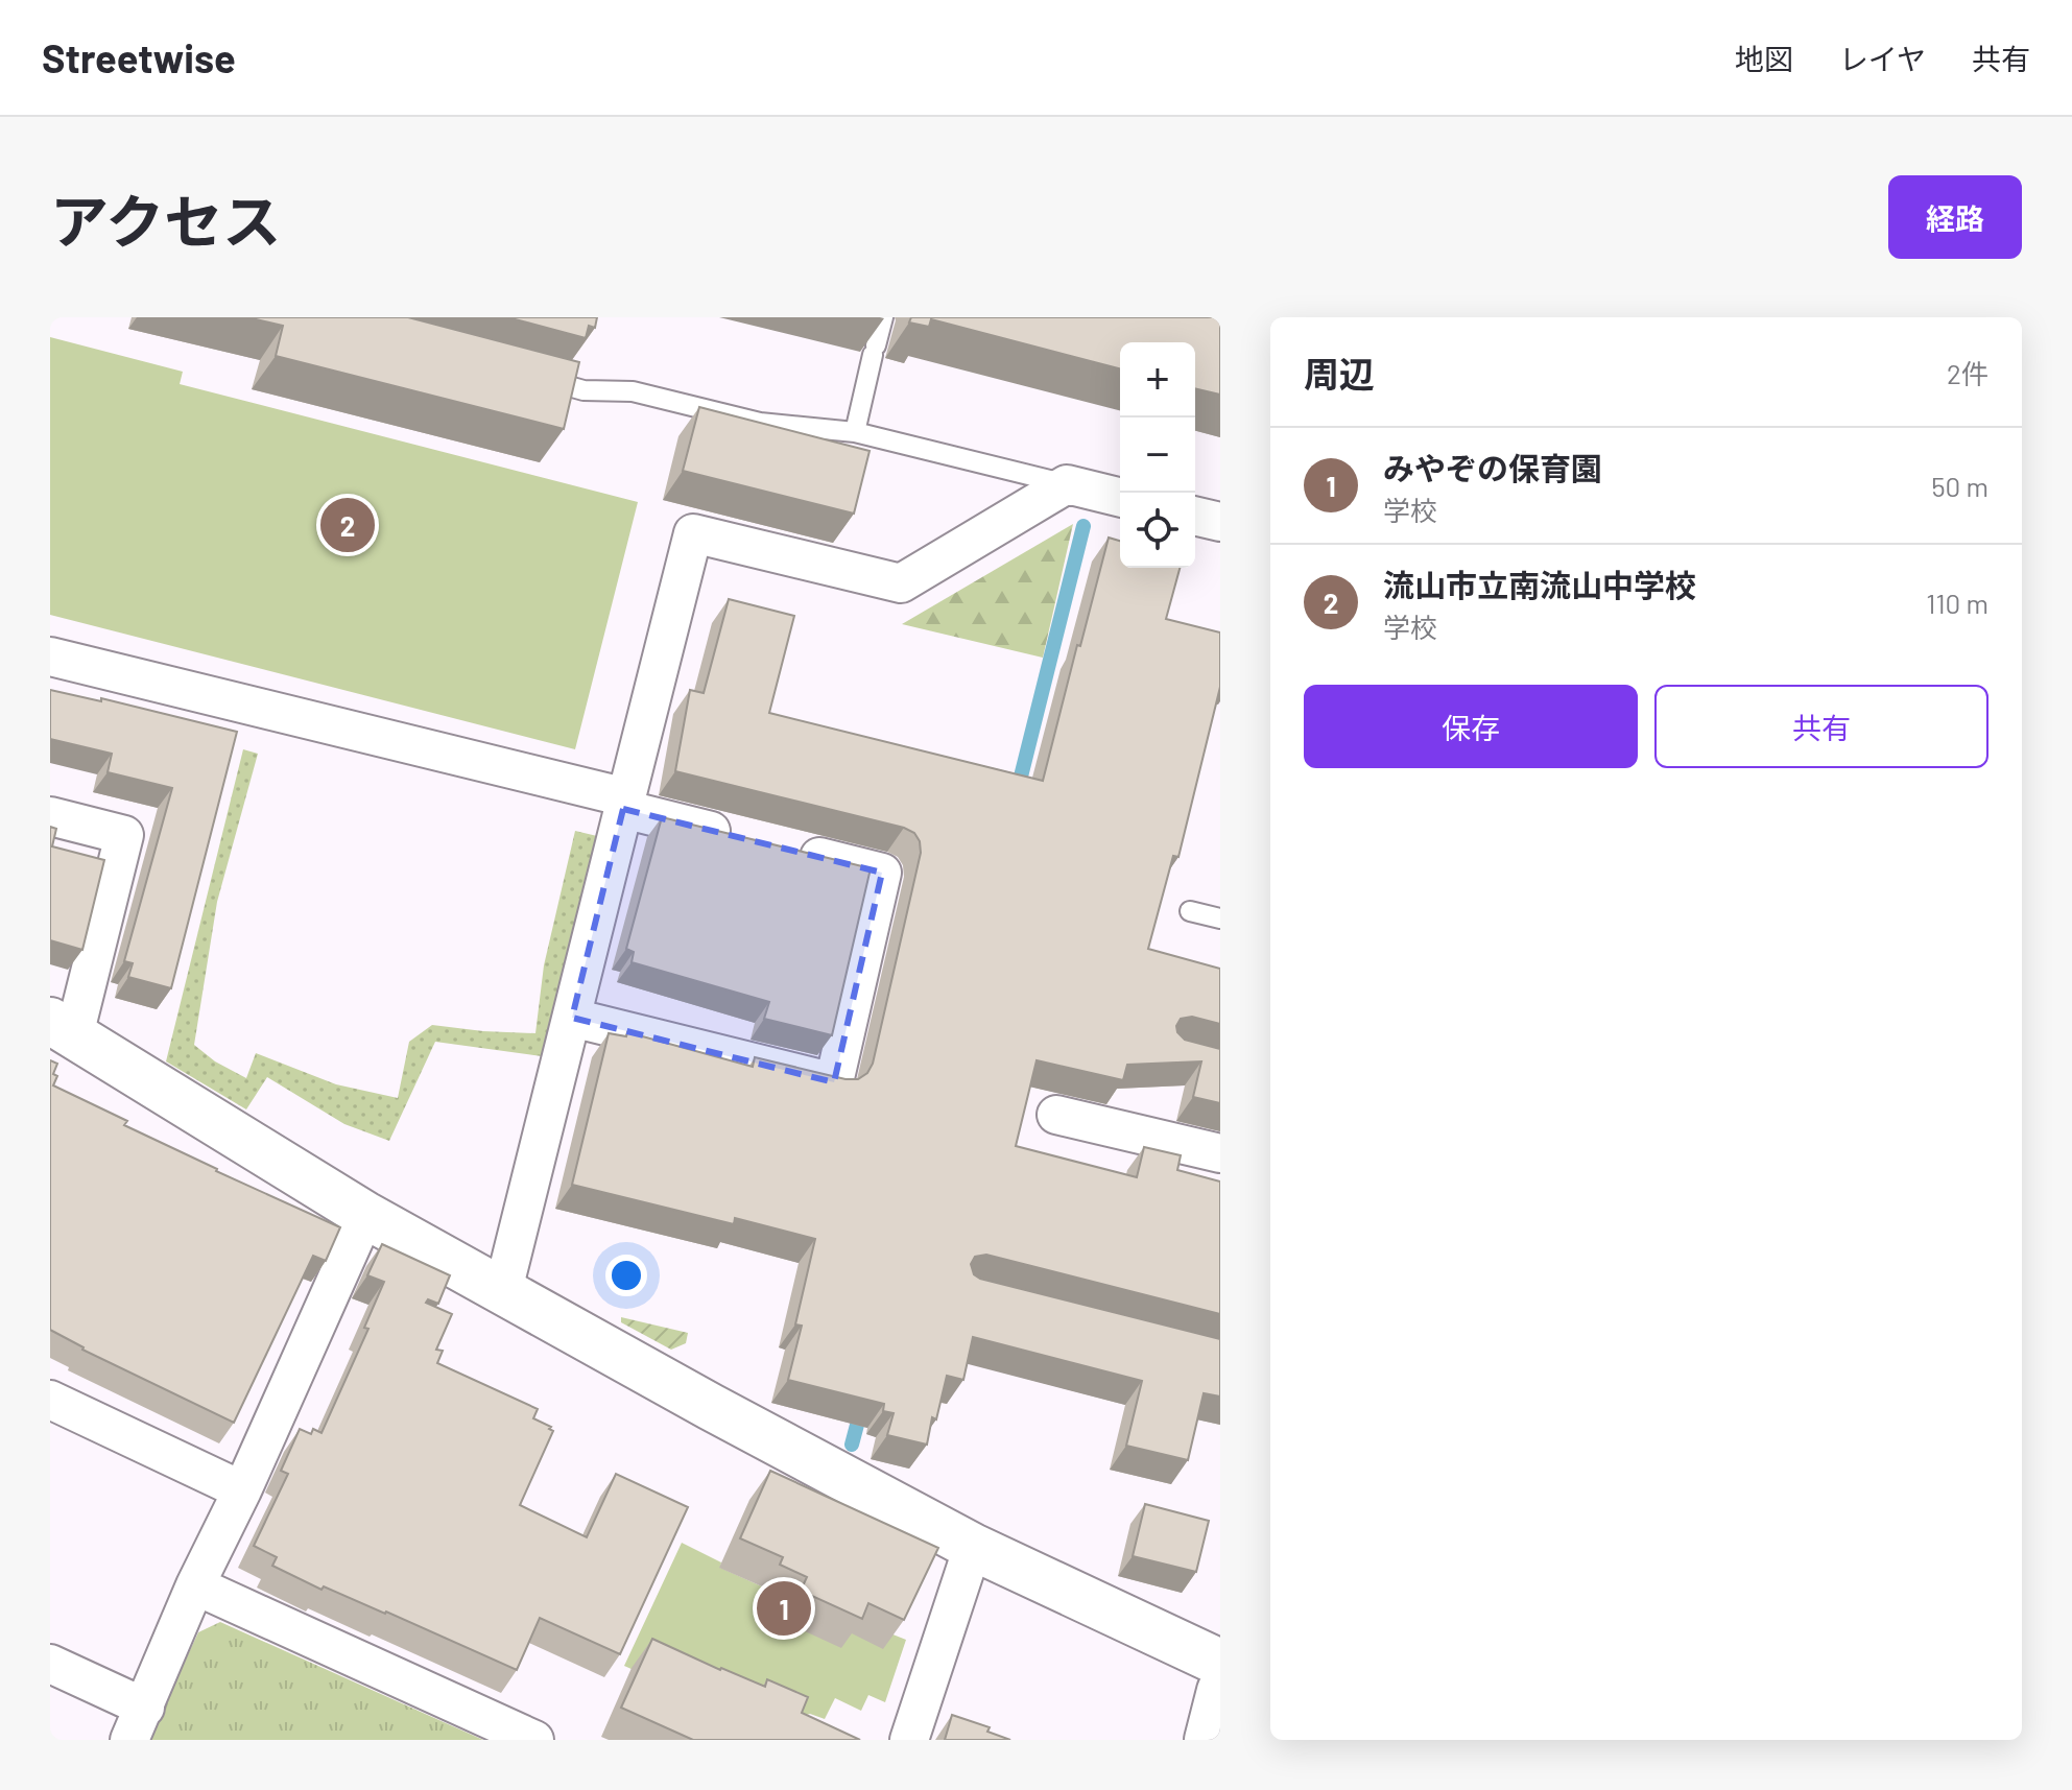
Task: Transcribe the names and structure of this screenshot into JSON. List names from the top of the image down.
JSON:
{
  "page": {
    "header": "Streetwise",
    "nav": ["地図", "レイヤ", "共有"],
    "title": "アクセス",
    "buttons": [
      "経路",
      ["保存", "共有"]
    ],
    "heading": ["周辺", "2件"],
    "map_buttons": ["+", "−"],
    "list": [
      {
        "mark": "1",
        "name": "みやぞの保育園",
        "note": "学校",
        "value": "50 m"
      },
      {
        "mark": "2",
        "name": "流山市立南流山中学校",
        "note": "学校",
        "value": "110 m"
      }
    ],
    "pins": ["2", "1"]
  }
}
